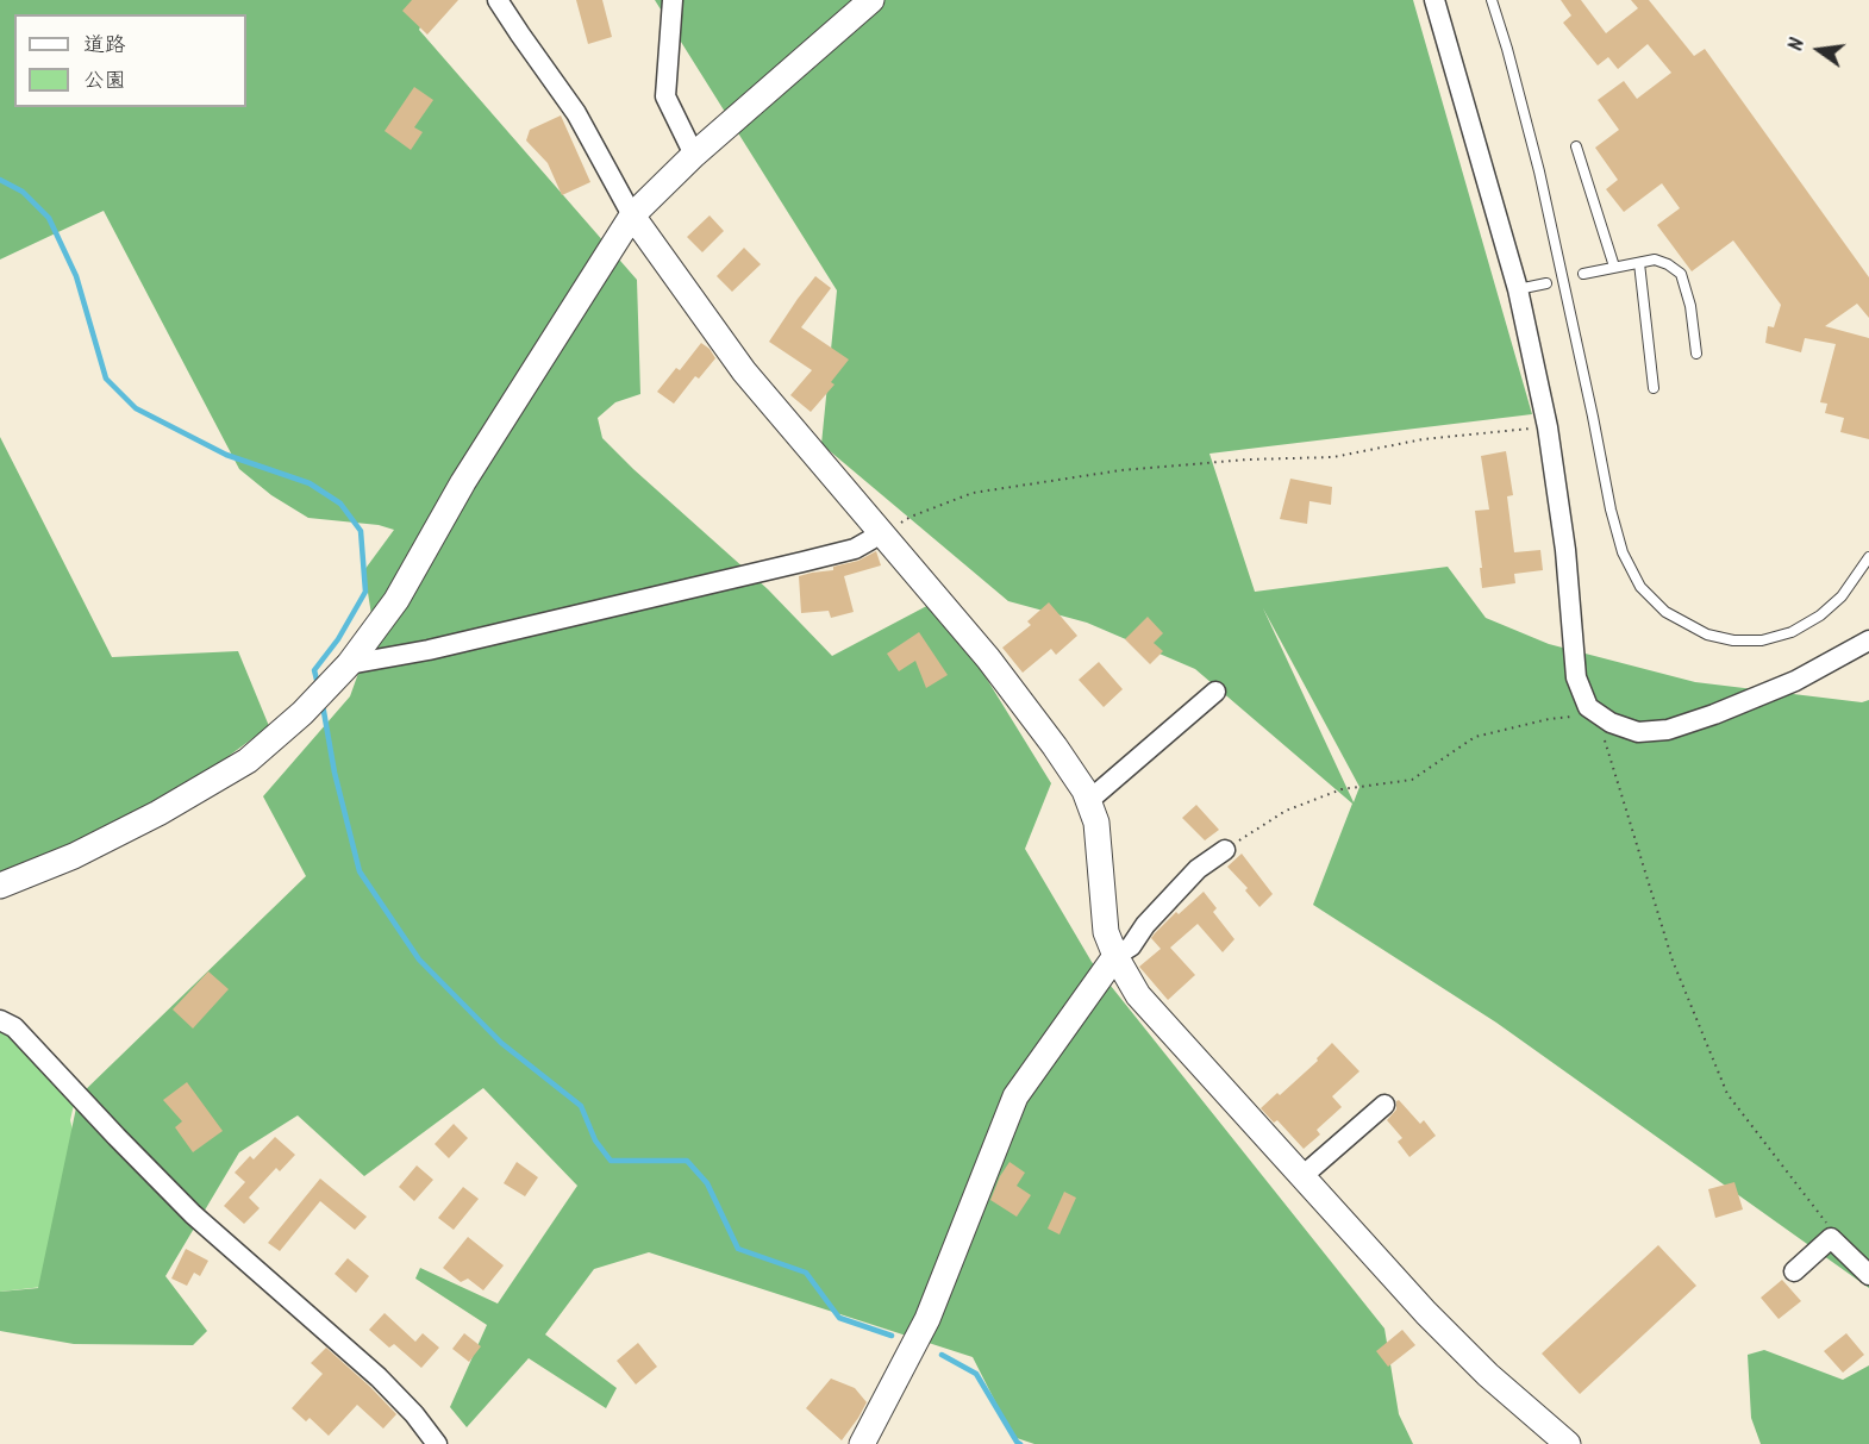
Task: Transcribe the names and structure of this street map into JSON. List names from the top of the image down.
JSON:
{
  "legend": ["道路", "公園"],
  "north": "left"
}
